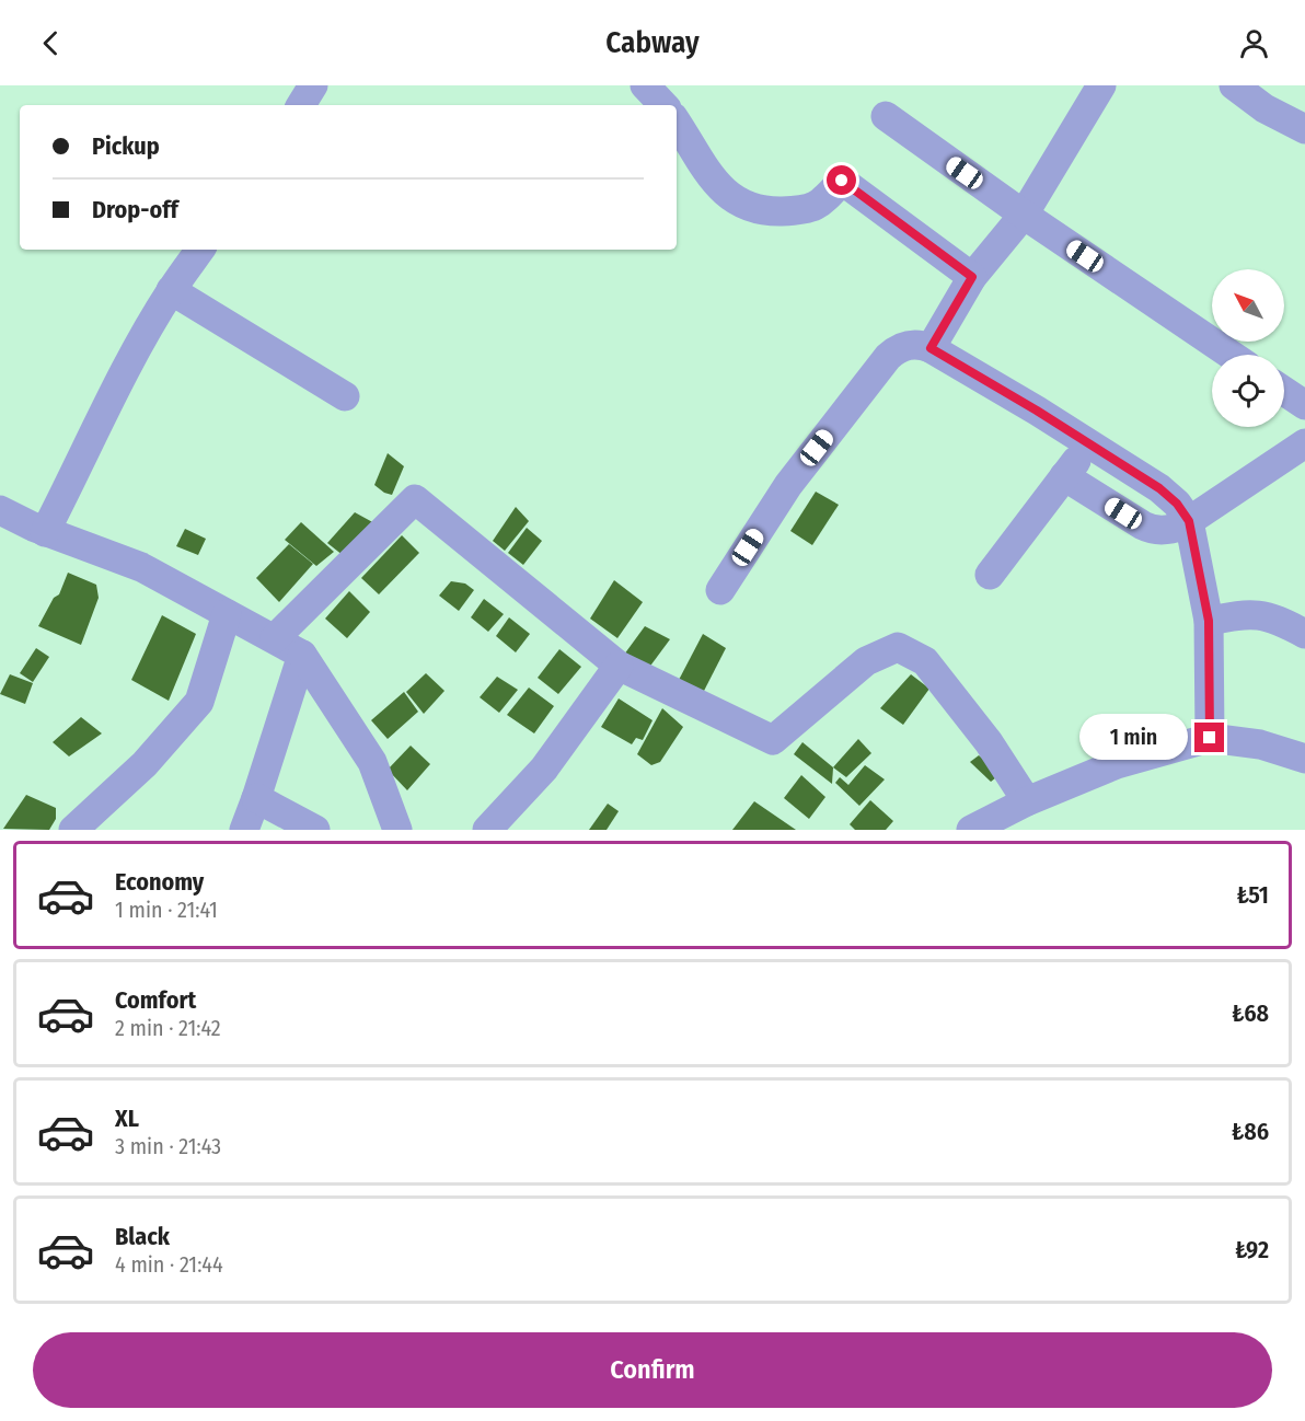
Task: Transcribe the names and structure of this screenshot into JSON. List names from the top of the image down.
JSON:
{
  "north": "top left",
  "page": {
    "header": "Cabway",
    "banner": ["Pickup", "Drop-off"],
    "bubble": "1 min",
    "list": [
      {
        "name": "Economy",
        "note": "1 min · 21:41",
        "value": "₺51"
      },
      {
        "name": "Comfort",
        "note": "2 min · 21:42",
        "value": "₺68"
      },
      {
        "name": "XL",
        "note": "3 min · 21:43",
        "value": "₺86"
      },
      {
        "name": "Black",
        "note": "4 min · 21:44",
        "value": "₺92"
      }
    ],
    "buttons": "Confirm"
  }
}
